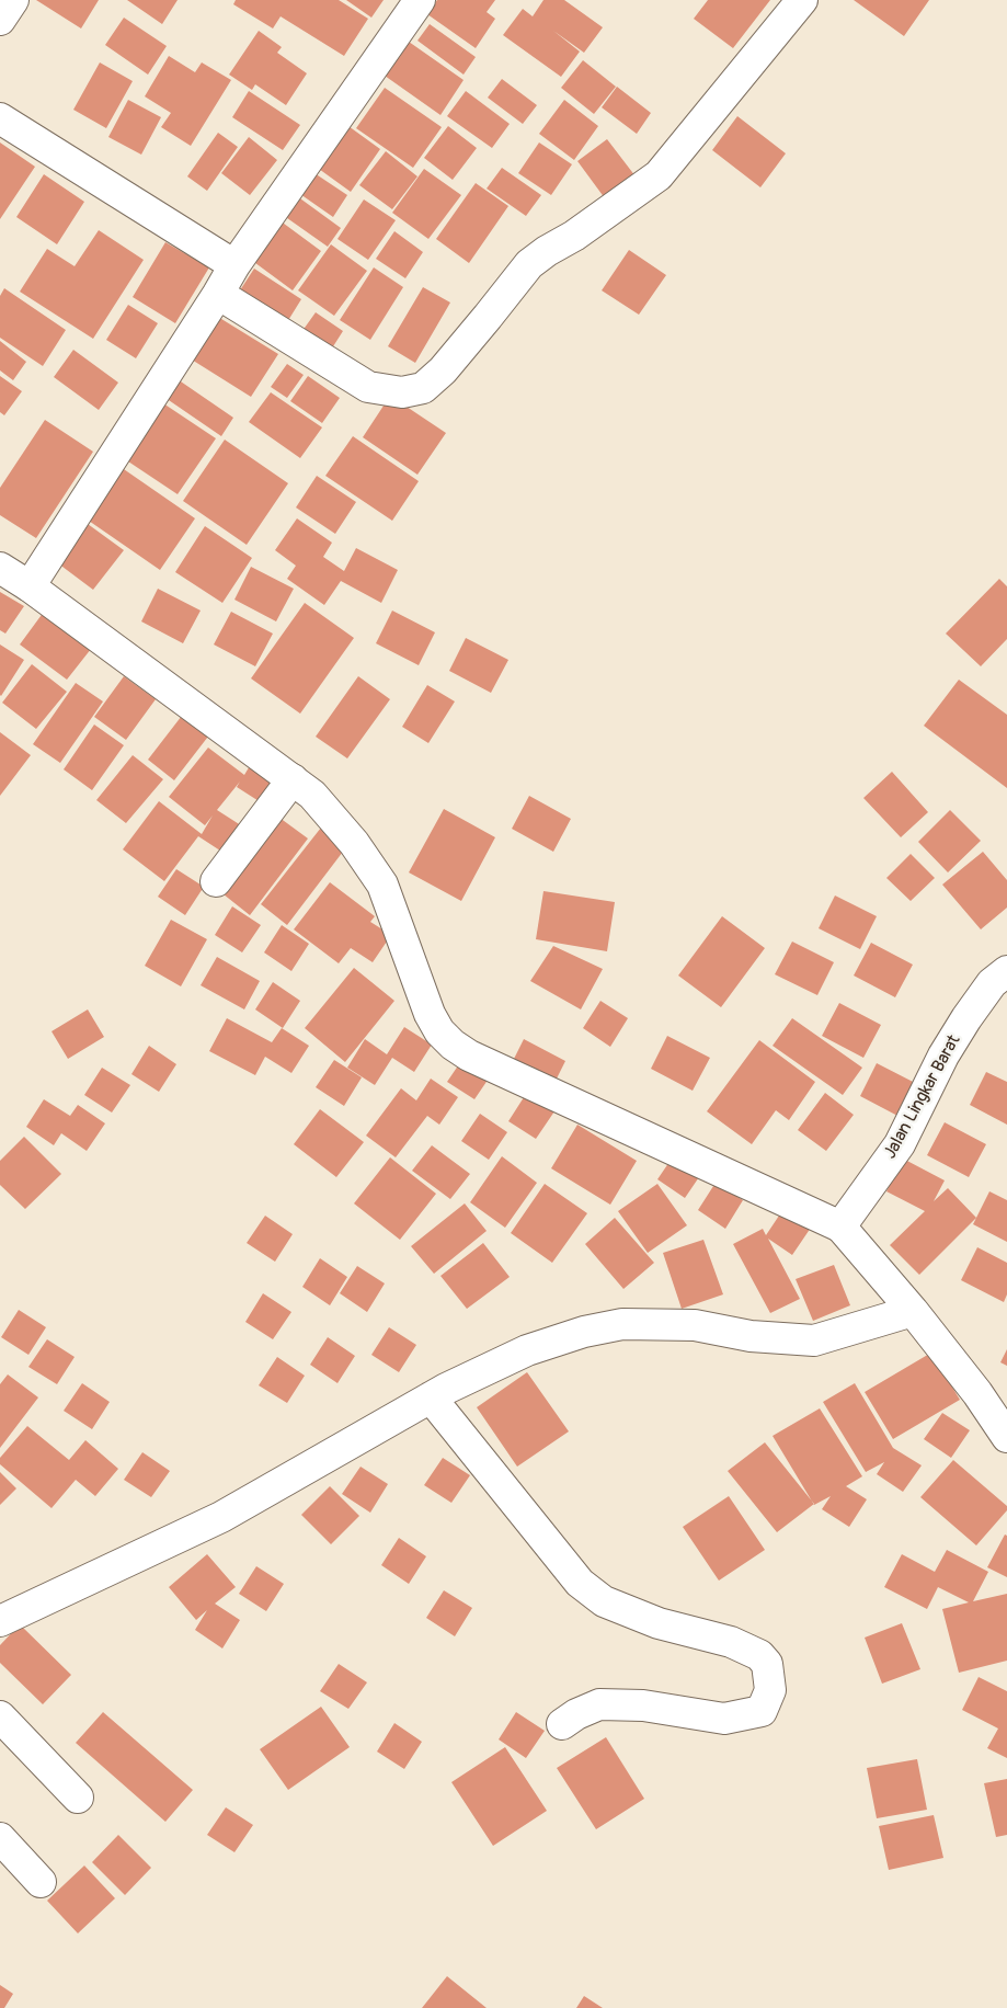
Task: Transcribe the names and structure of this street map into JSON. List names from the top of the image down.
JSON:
{
  "streets": {
    "street": ["Jalan Lingkar Barat"]
  }
}
